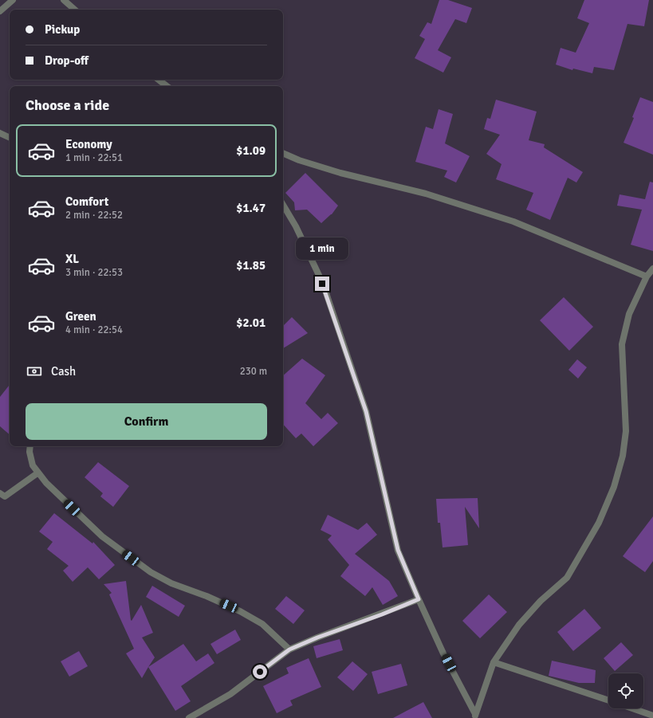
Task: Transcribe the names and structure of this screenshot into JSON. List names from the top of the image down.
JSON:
{
  "page": {
    "banner": ["Pickup", "Drop-off"],
    "heading": "Choose a ride",
    "list": [
      {
        "name": "Economy",
        "note": "1 min · 22:51",
        "value": "$1.09"
      },
      {
        "name": "Comfort",
        "note": "2 min · 22:52",
        "value": "$1.47"
      },
      {
        "name": "XL",
        "note": "3 min · 22:53",
        "value": "$1.85"
      },
      {
        "name": "Green",
        "note": "4 min · 22:54",
        "value": "$2.01"
      }
    ],
    "bubble": "1 min",
    "pay": ["Cash", "230 m"],
    "buttons": "Confirm"
  }
}
